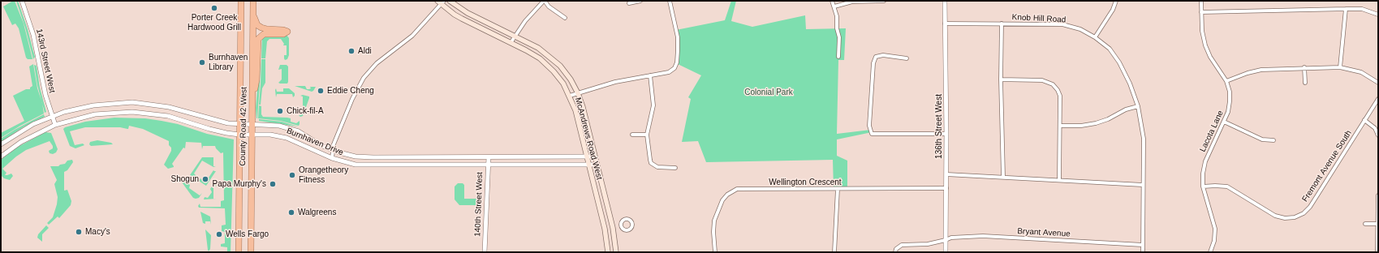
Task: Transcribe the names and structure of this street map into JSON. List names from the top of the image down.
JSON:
{
  "streets": {
    "highway": ["County Road 42 West"],
    "main road": ["McAndrews Road West"],
    "street": [
      "Knob Hill Road",
      "143rd Street West",
      "136th Street West",
      "Lacota Lane",
      "Burnhaven Drive",
      "Fremont Avenue South",
      "Wellington Crescent",
      "140th Street West",
      "Bryant Avenue"
    ]
  },
  "crossings": [
    ["Knob Hill Road", "136th Street West"],
    ["Knob Hill Road", "Bryant Avenue"],
    ["143rd Street West", "Burnhaven Drive"],
    ["County Road 42 West", "Burnhaven Drive"],
    ["136th Street West", "Wellington Crescent"],
    ["136th Street West", "Bryant Avenue"],
    ["Lacota Lane", "Fremont Avenue South"],
    ["McAndrews Road West", "Burnhaven Drive"],
    ["Burnhaven Drive", "140th Street West"]
  ],
  "parks": ["Colonial Park"],
  "places": [
    "Porter Creek Hardwood Grill",
    "Aldi",
    "Burnhaven Library",
    "Eddie Cheng",
    "Chick-fil-A",
    "Orangetheory Fitness",
    "Shogun",
    "Papa Murphy's",
    "Walgreens",
    "Macy's",
    "Wells Fargo"
  ]
}
